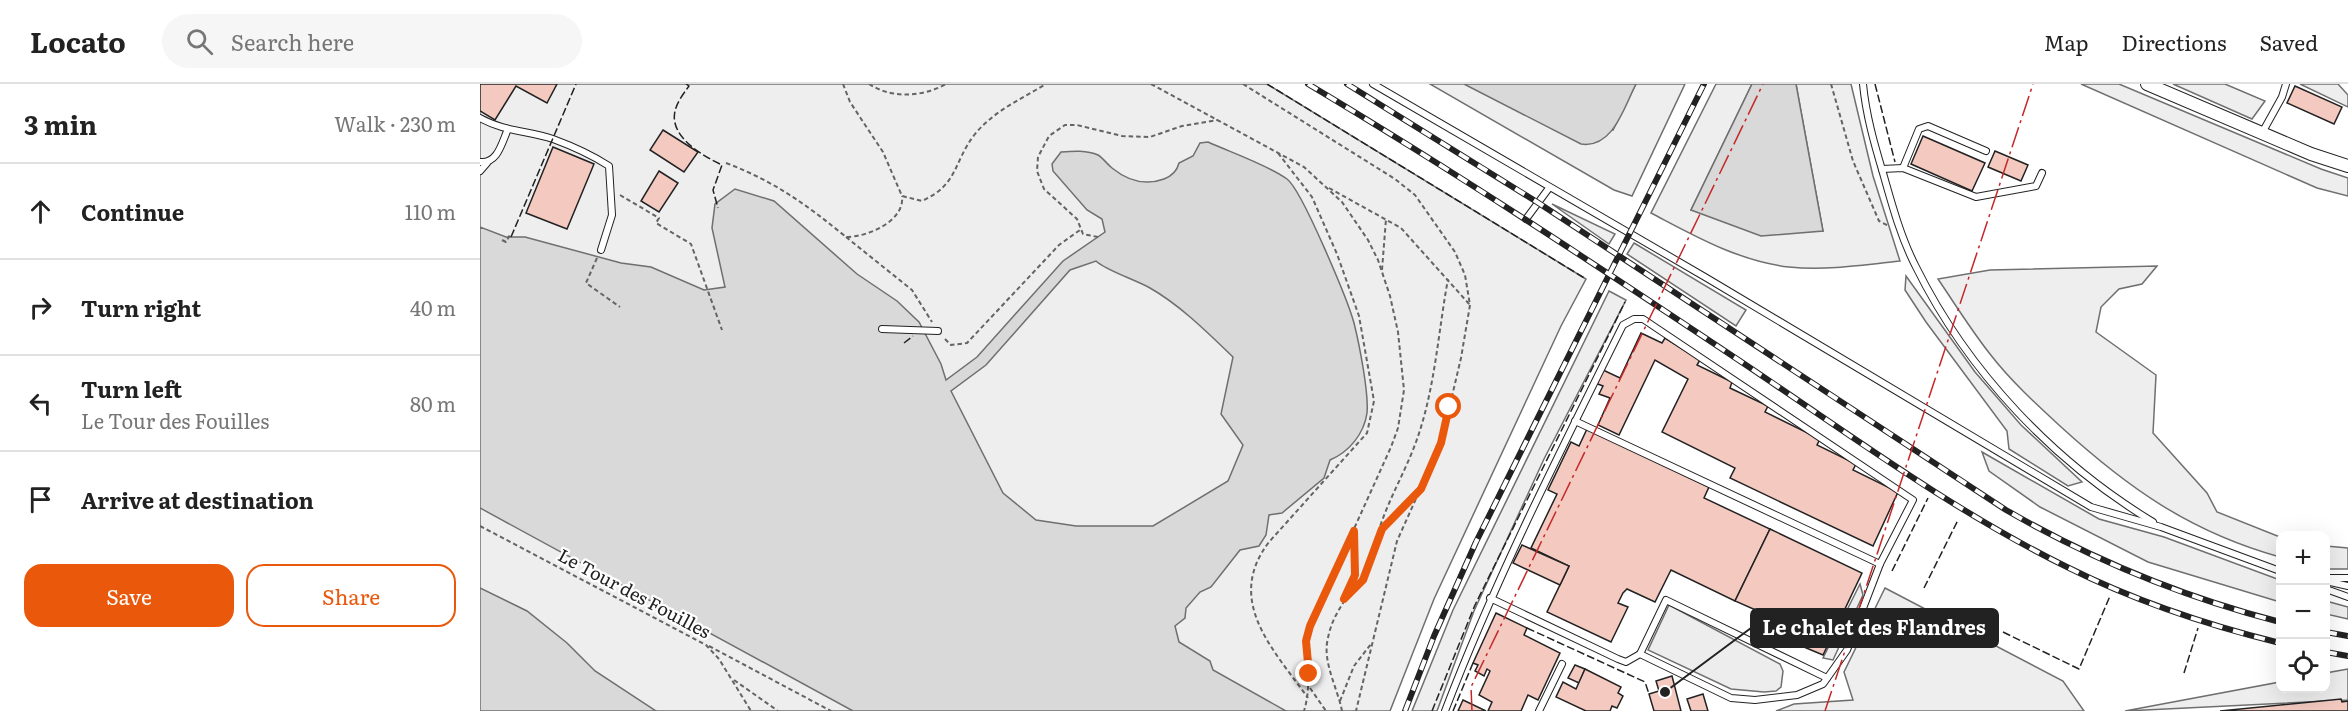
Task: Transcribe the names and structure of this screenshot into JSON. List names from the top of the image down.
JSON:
{
  "streets": {
    "path": ["Le Tour des Fouilles"]
  },
  "places": ["Le chalet des Flandres"],
  "page": {
    "header": "Locato",
    "search": "Search here",
    "nav": ["Map", "Directions", "Saved"],
    "heading": ["3 min", "Walk · 230 m"],
    "list": [
      ["Continue", "110 m"],
      ["Turn right", "40 m"],
      ["Turn left", "Le Tour des Fouilles", "80 m"],
      "Arrive at destination"
    ],
    "map_buttons": ["+", "−"],
    "buttons": ["Save", "Share"]
  }
}
